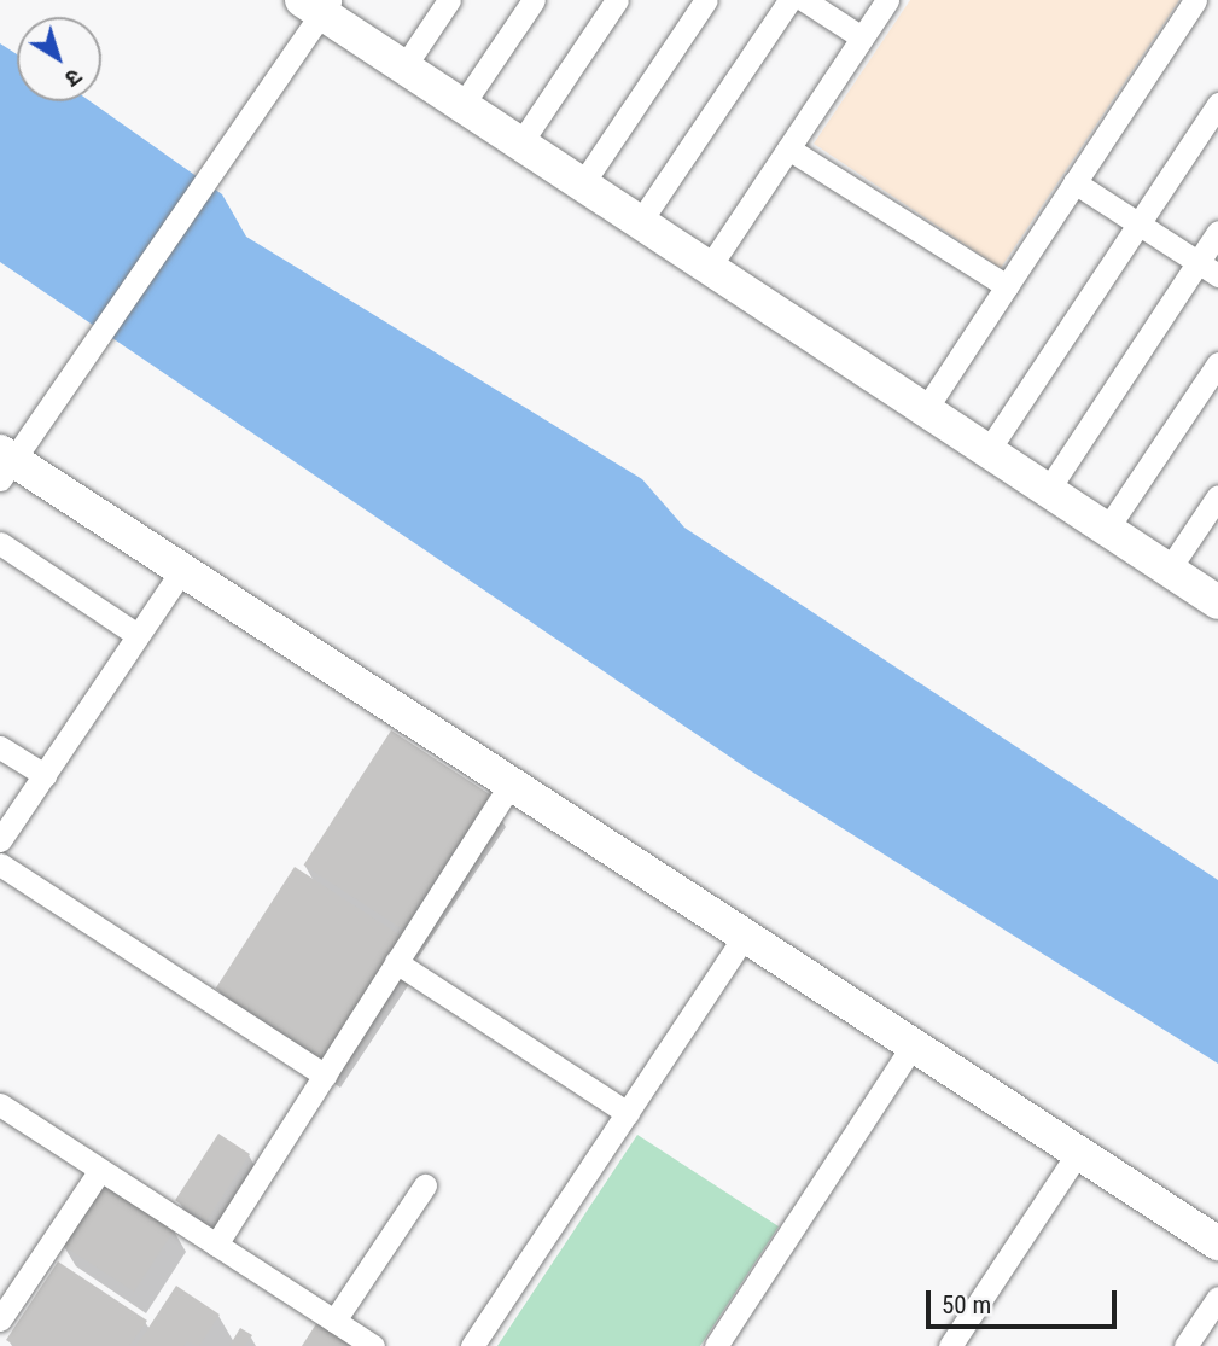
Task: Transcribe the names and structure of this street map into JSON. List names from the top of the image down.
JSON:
{
  "scale_bar": "50 m",
  "north": "bottom right"
}
